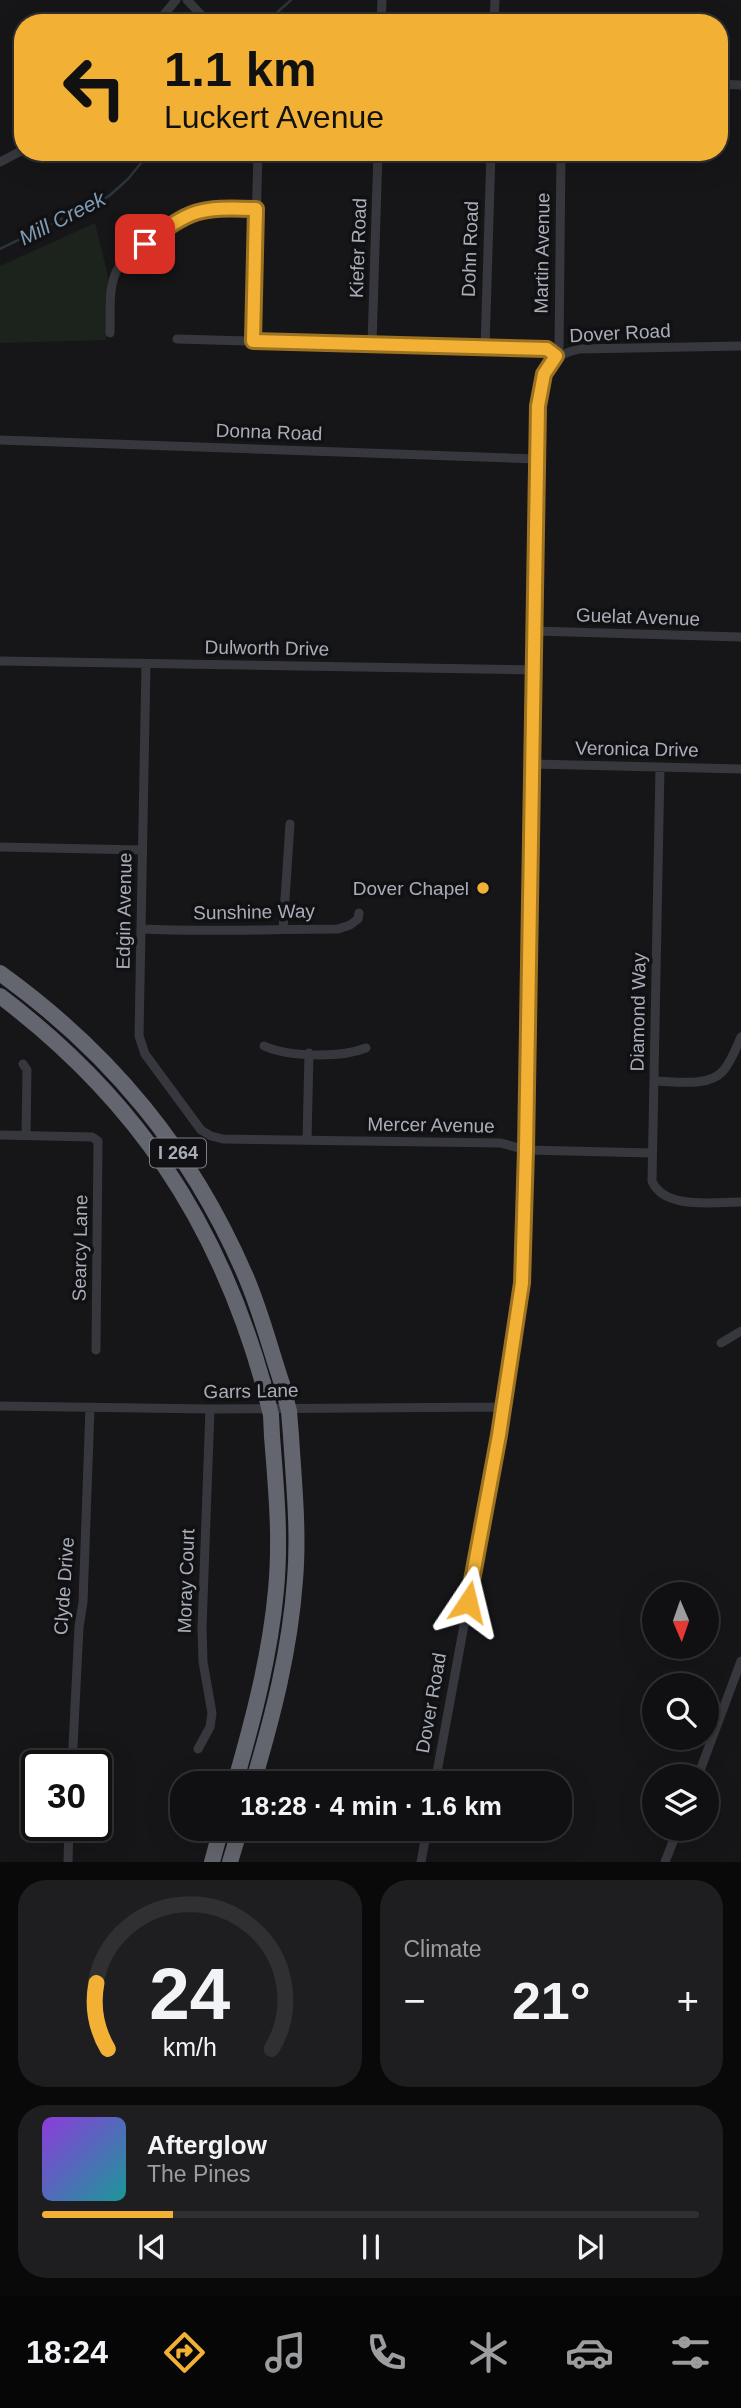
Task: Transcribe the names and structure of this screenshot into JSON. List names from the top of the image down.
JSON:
{
  "streets": {
    "highway": ["I 264"],
    "street": [
      "Kiefer Road",
      "Dohn Road",
      "Martin Avenue",
      "Dover Road",
      "Donna Road",
      "Guelat Avenue",
      "Dulworth Drive",
      "Veronica Drive",
      "Edgin Avenue",
      "Sunshine Way",
      "Diamond Way",
      "Mercer Avenue",
      "Searcy Lane",
      "Garrs Lane",
      "Moray Court",
      "Clyde Drive"
    ]
  },
  "crossings": [
    ["Martin Avenue", "Dover Road"],
    ["Dover Road", "Donna Road"],
    ["Dover Road", "Guelat Avenue"],
    ["Dover Road", "Dulworth Drive"],
    ["Dover Road", "Veronica Drive"],
    ["Dover Road", "Mercer Avenue"],
    ["Dover Road", "Garrs Lane"],
    ["Dulworth Drive", "Edgin Avenue"],
    ["Veronica Drive", "Diamond Way"],
    ["Edgin Avenue", "Sunshine Way"],
    ["Edgin Avenue", "Mercer Avenue"],
    ["Diamond Way", "Mercer Avenue"],
    ["Garrs Lane", "Moray Court"],
    ["Garrs Lane", "Clyde Drive"]
  ],
  "water": ["Mill Creek"],
  "places": ["Dover Chapel"],
  "north": "bottom",
  "page": {
    "turn": ["1.1 km", "Luckert Avenue"],
    "limit": "30",
    "trip": "18:28 · 4 min · 1.6 km",
    "tile": "Climate",
    "heat": ["−", "21°", "+"],
    "song": ["Afterglow", "The Pines"],
    "tabs": "18:24",
    "gauge": ["24", "km/h"]
  }
}
